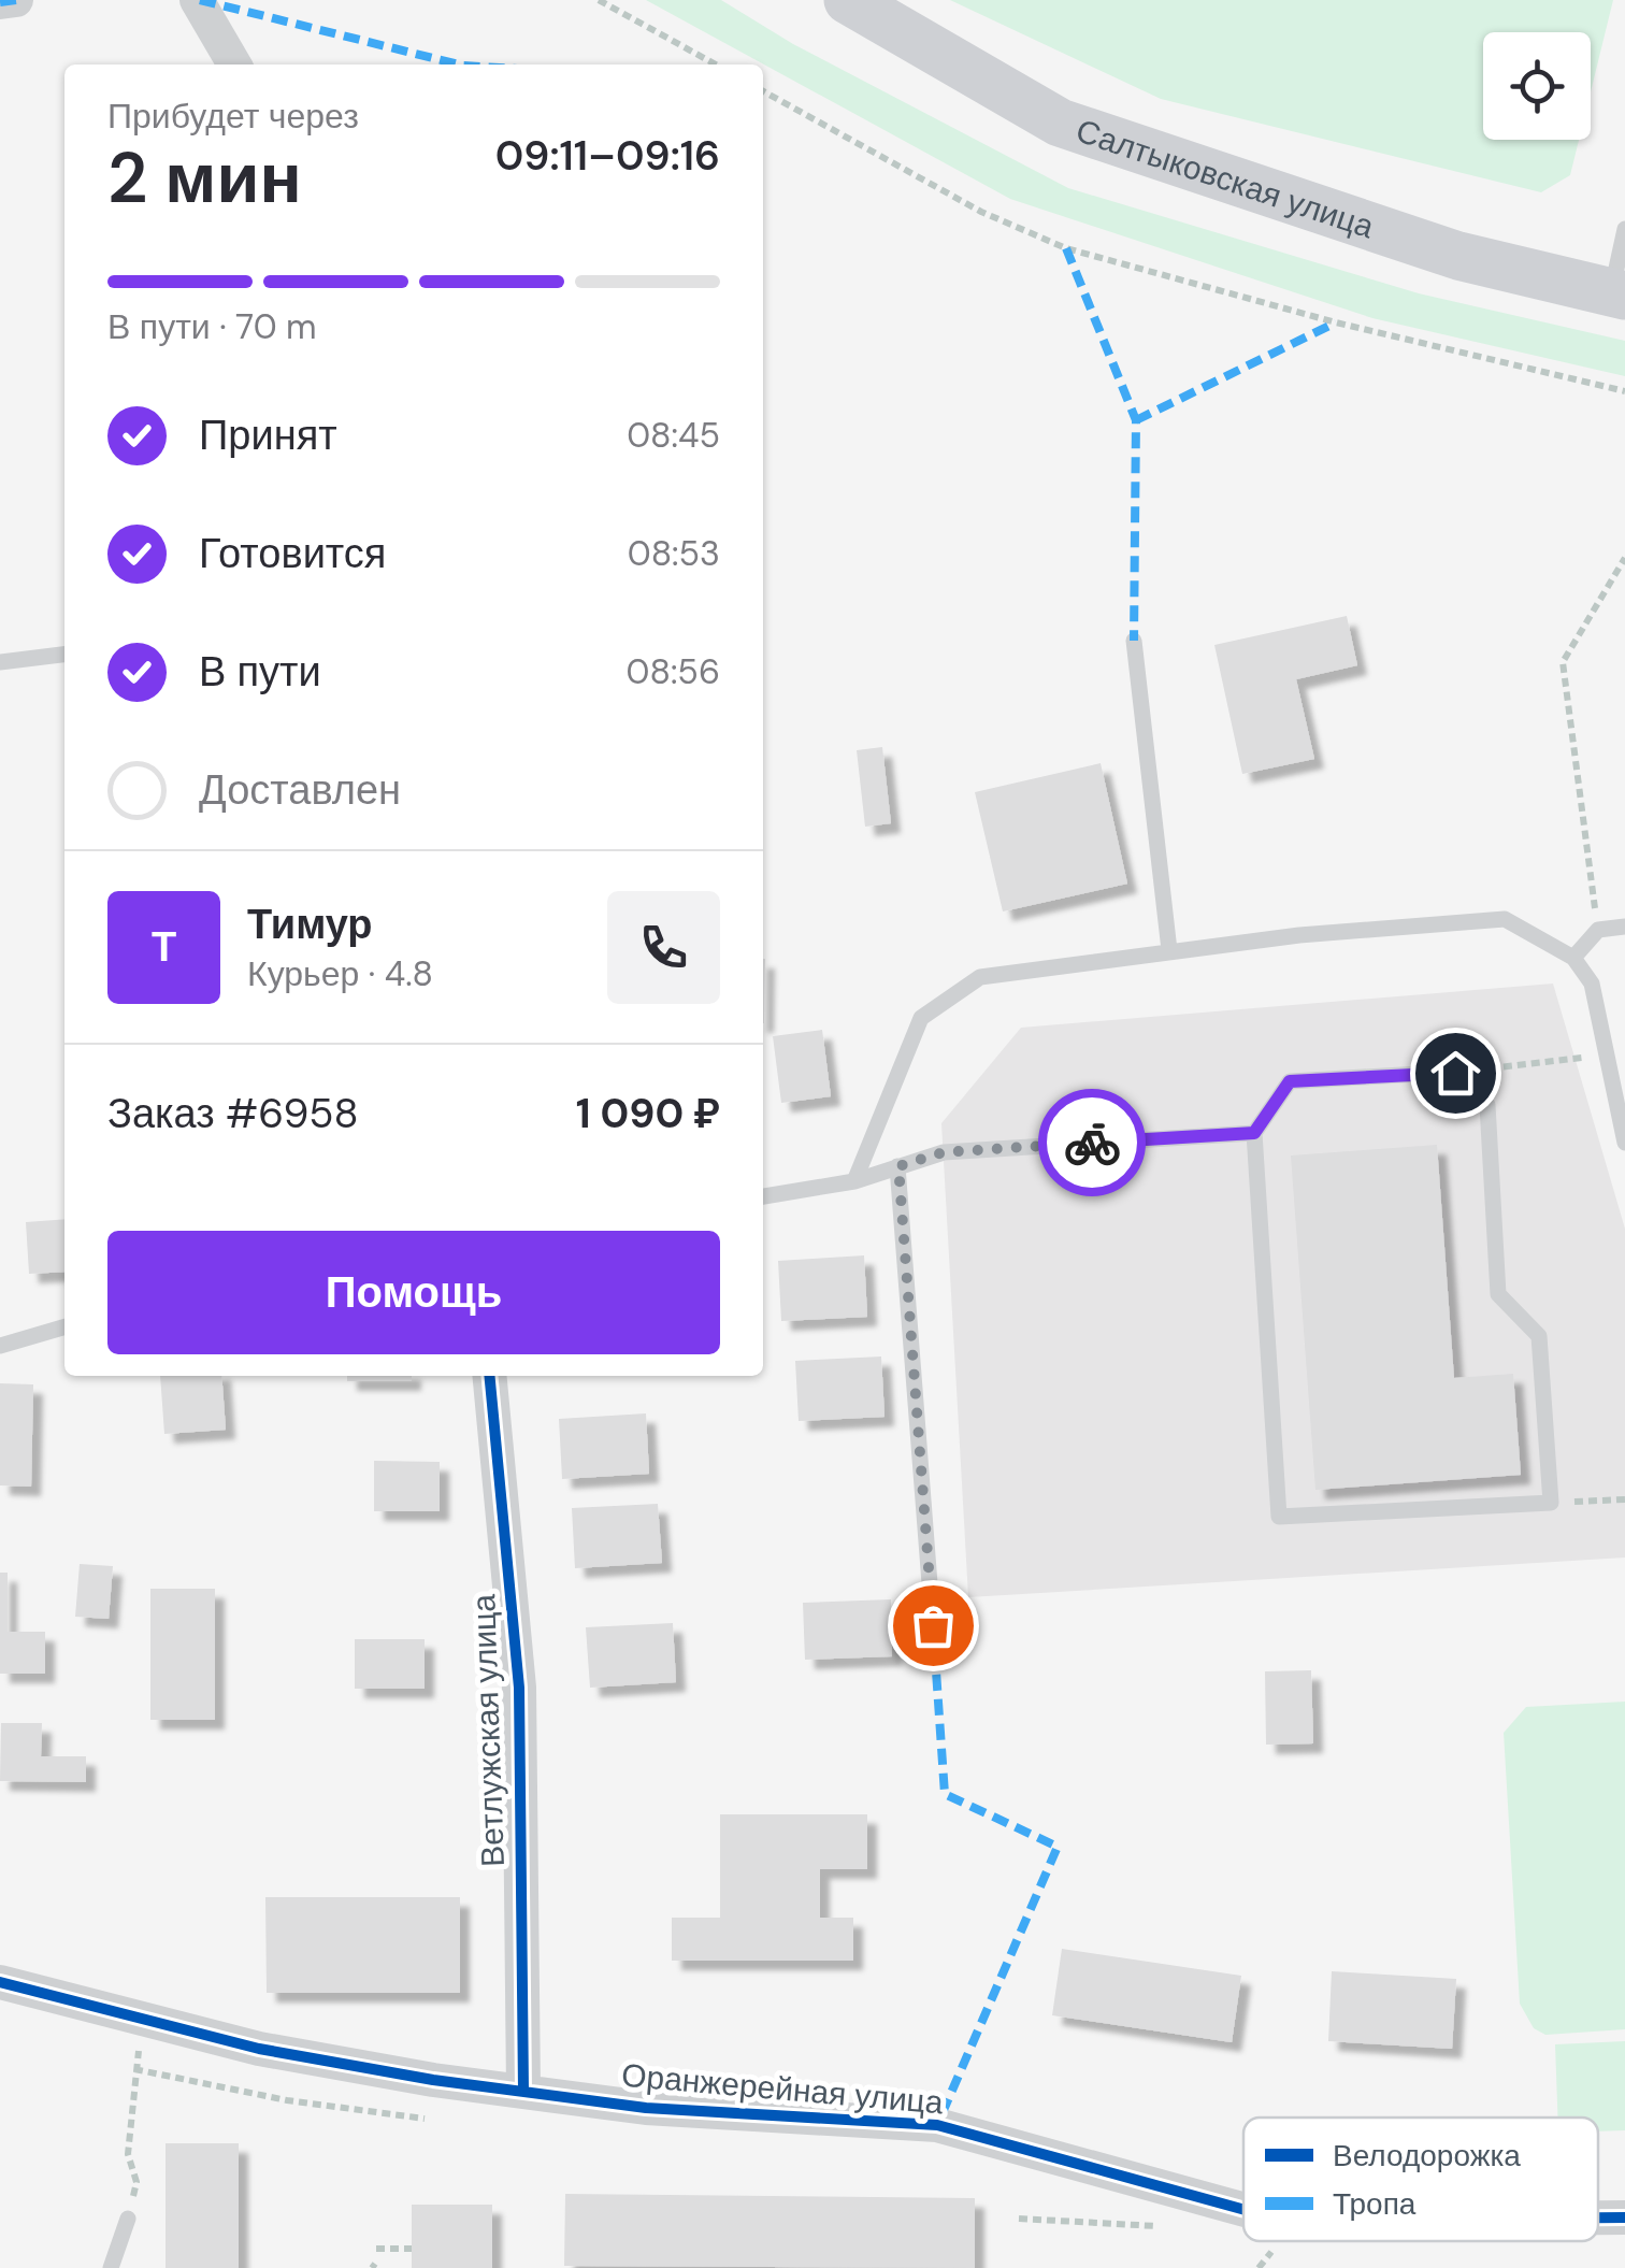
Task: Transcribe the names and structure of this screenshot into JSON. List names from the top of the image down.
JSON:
{
  "streets": {
    "main road": ["Салтыковская улица"],
    "street": ["Ветлужская улица", "Оранжерейная улица"]
  },
  "crossings": [
    ["Ветлужская улица", "Оранжерейная улица"]
  ],
  "legend": ["Велодорожка", "Тропа"],
  "page": {
    "heading": ["2 мин", "Прибудет через", "09:11–09:16"],
    "panel": [
      "Тимур",
      "Курьер · 4.8",
      "Заказ #6958",
      "1 090 ₽"
    ],
    "bar": "В пути · 70 m",
    "list": [
      ["Принят", "08:45"],
      ["Готовится", "08:53"],
      ["В пути", "08:56"],
      "Доставлен"
    ],
    "round": "Т",
    "buttons": "Помощь"
  }
}
